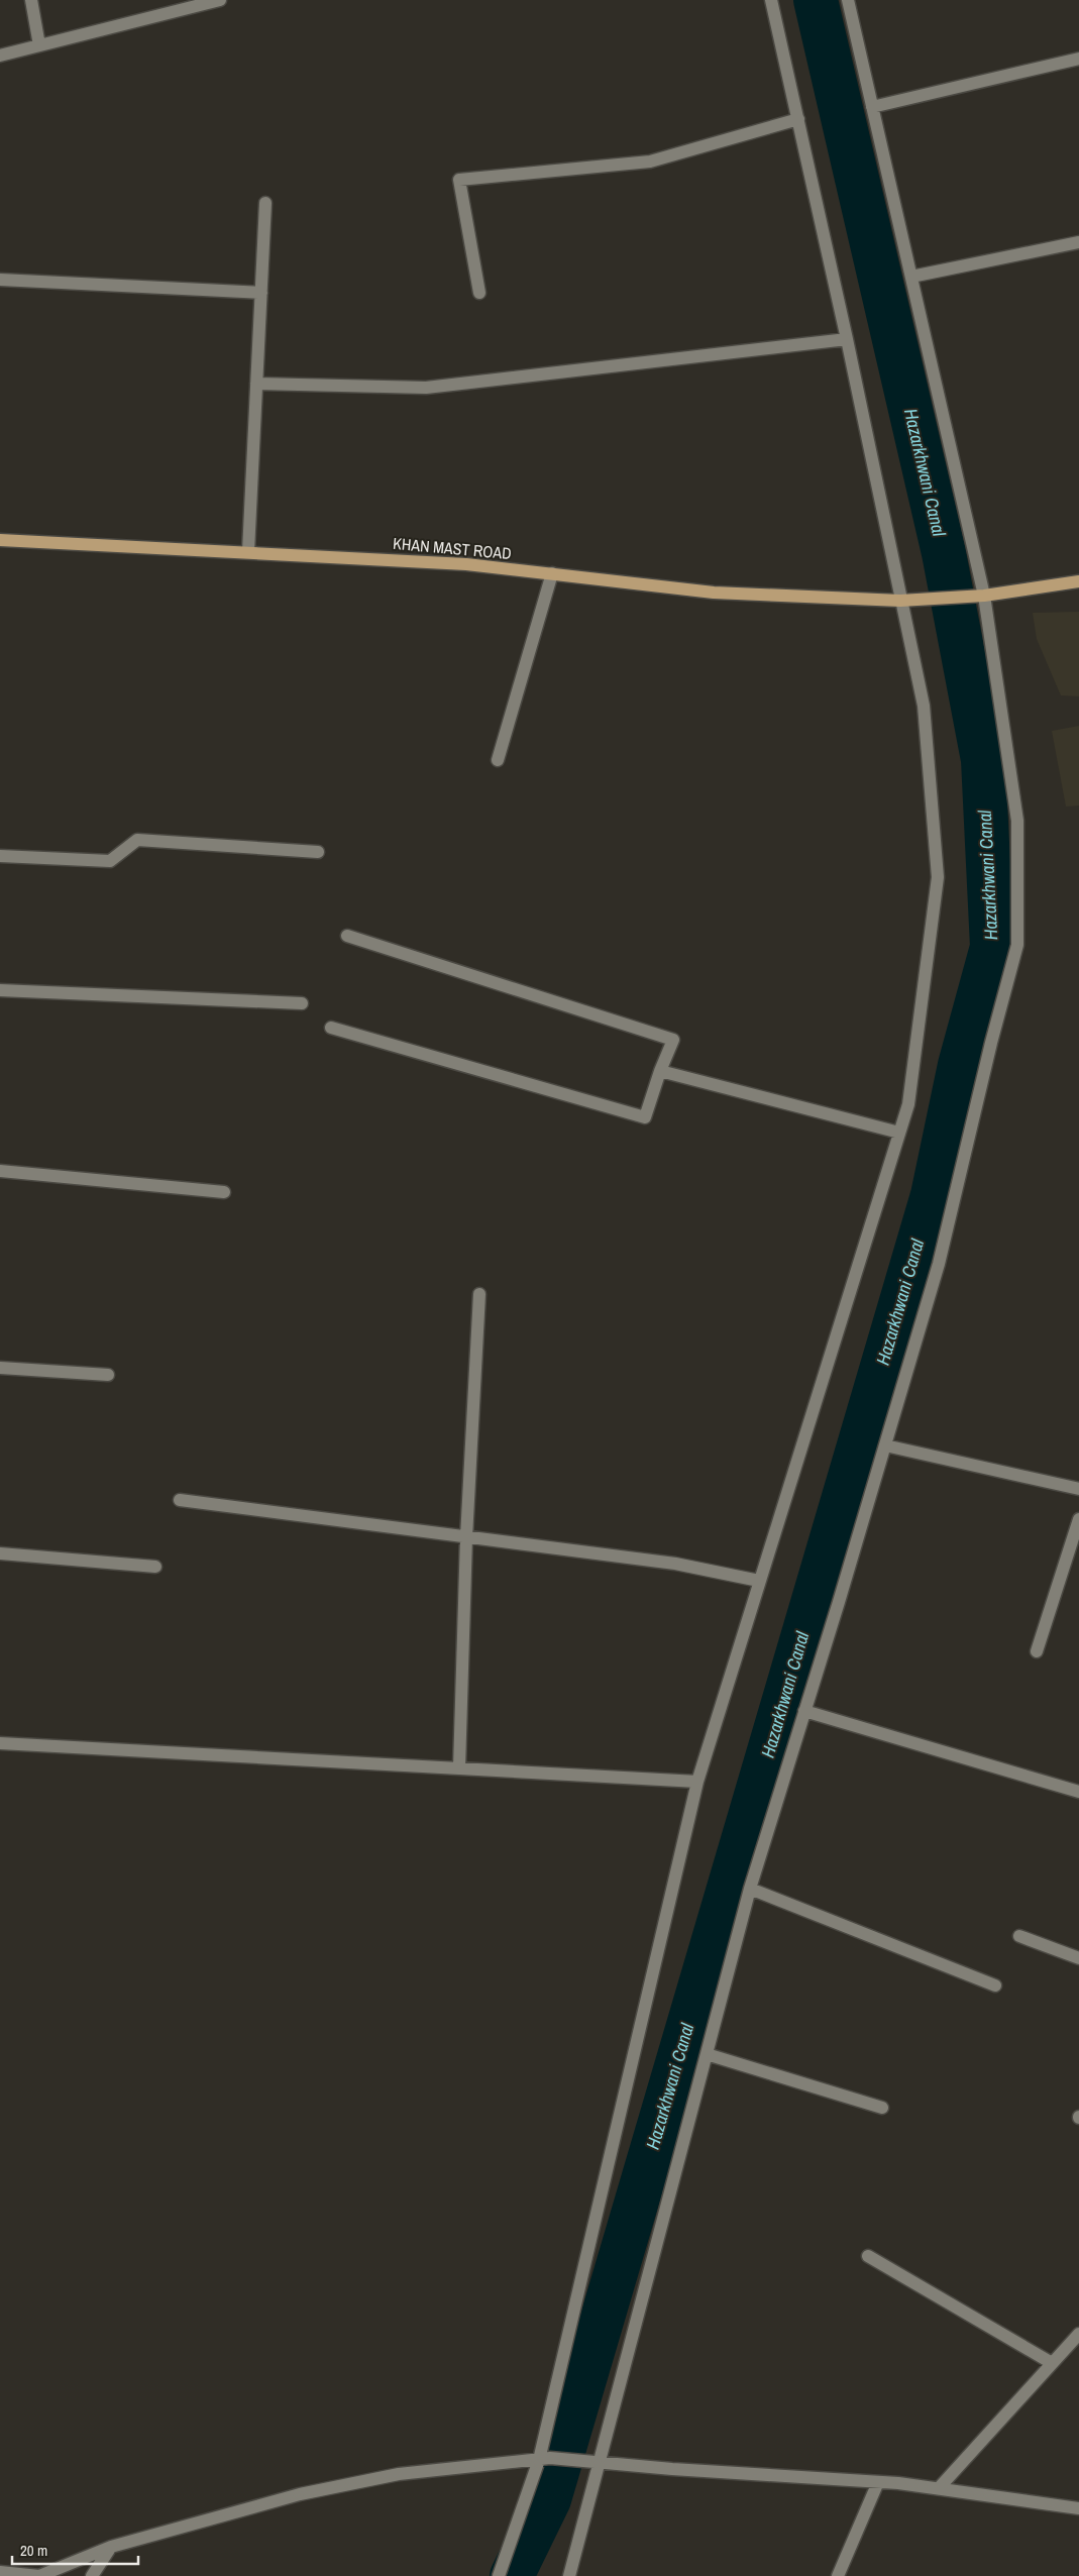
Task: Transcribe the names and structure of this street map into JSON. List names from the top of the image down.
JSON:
{
  "streets": {
    "main road": ["KHAN MAST ROAD"]
  },
  "water": ["Hazarkhwani Canal"],
  "scale_bar": "20 m"
}
